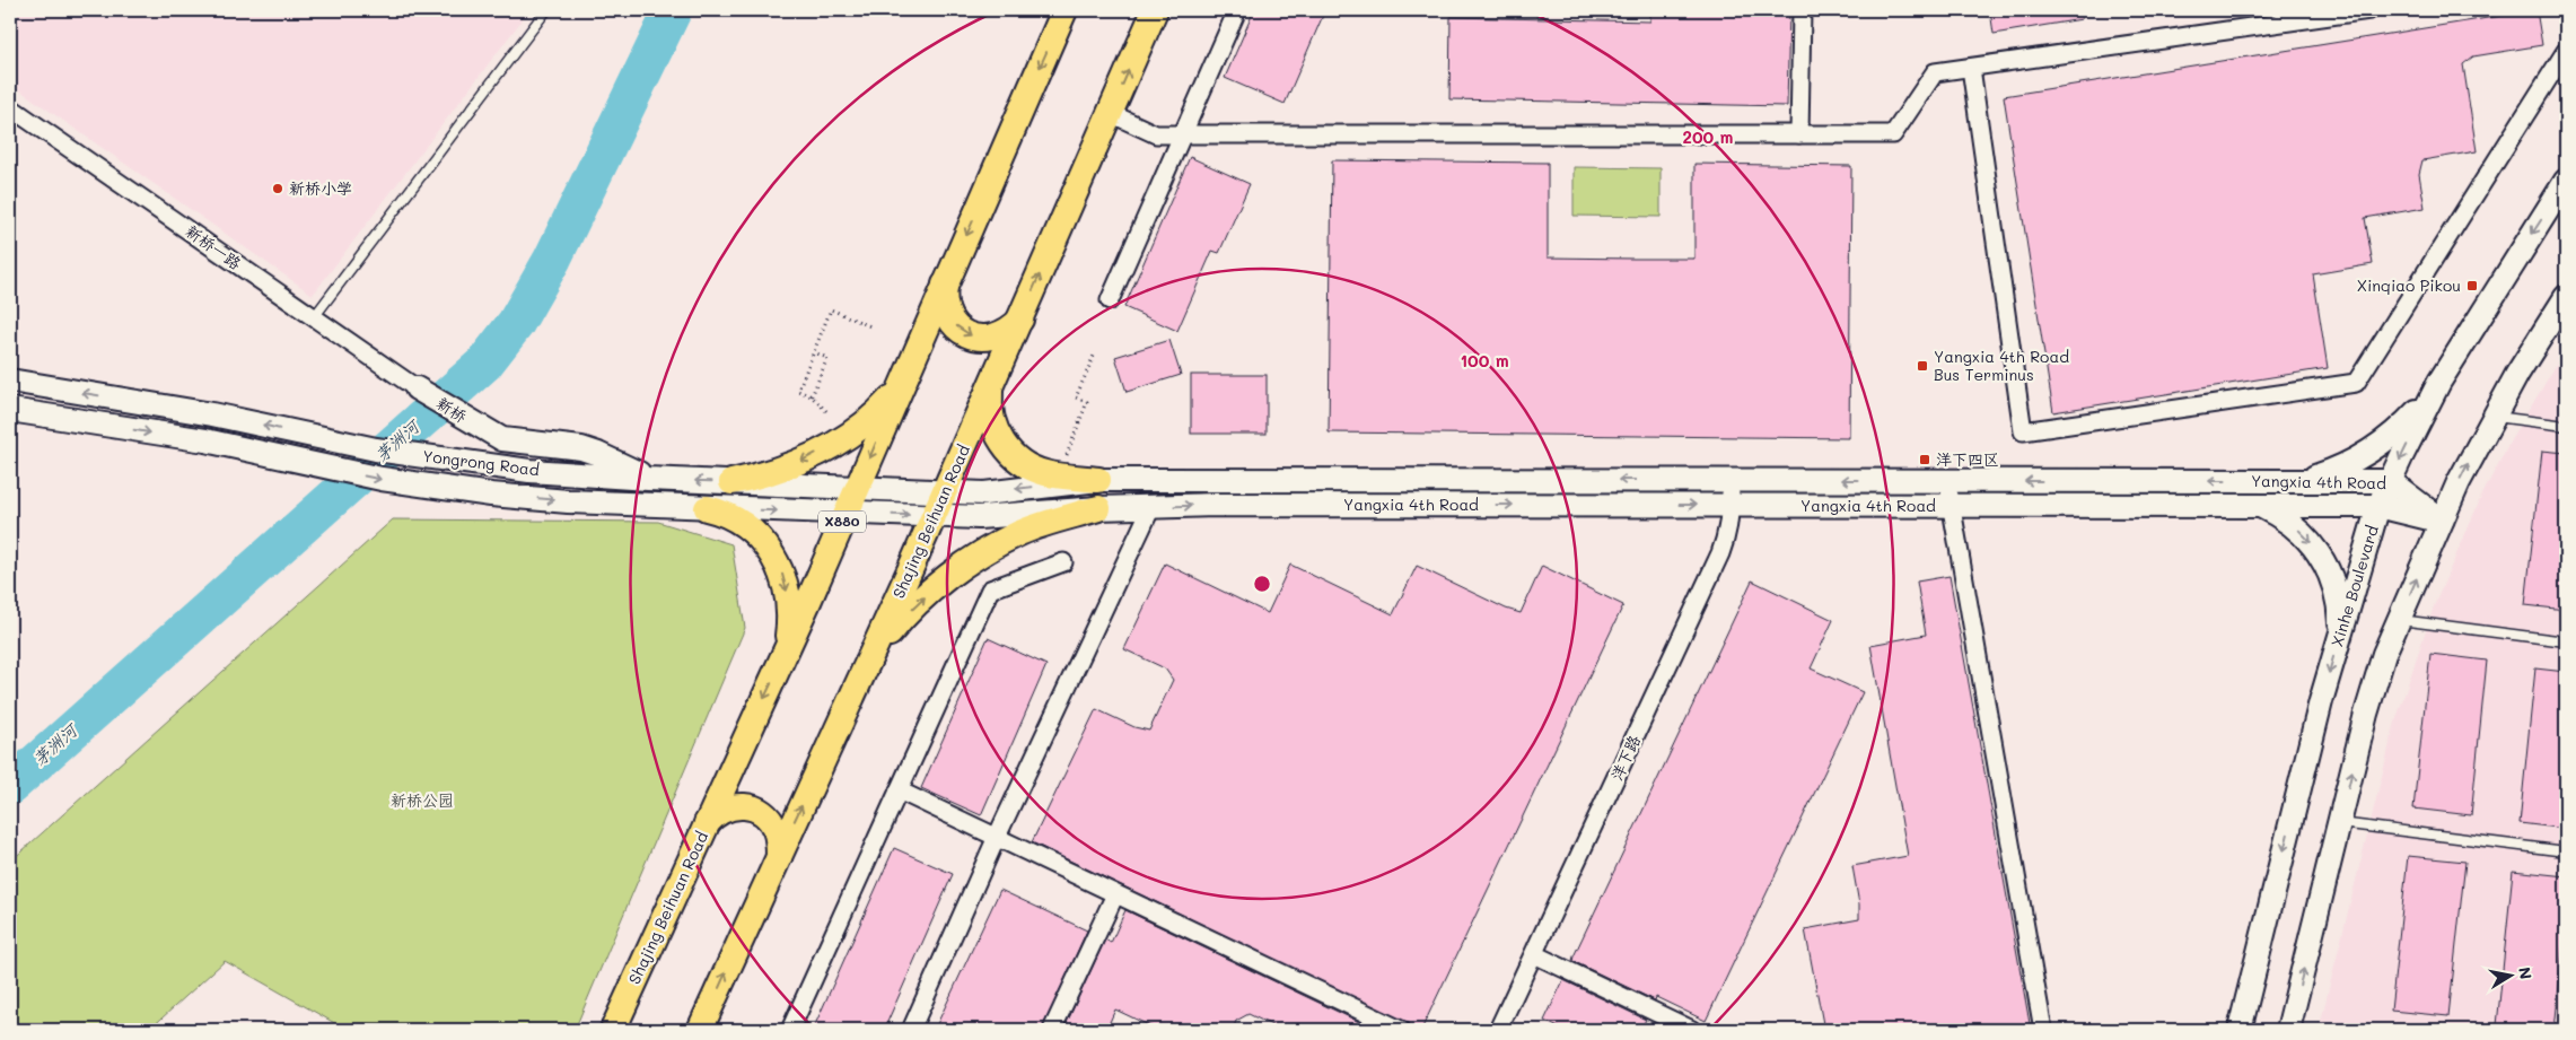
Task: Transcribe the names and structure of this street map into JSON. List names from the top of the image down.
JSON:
{
  "streets": {
    "main road": ["X880", "Shajing Beihuan Road"],
    "street": [
      "新桥一路",
      "新桥",
      "Yongrong Road",
      "Yangxia 4th Road",
      "Xinhe Boulevard",
      "洋下路"
    ]
  },
  "crossings": [
    ["新桥一路", "新桥"],
    ["新桥", "Yongrong Road"],
    ["Yongrong Road", "Yangxia 4th Road"],
    ["Yongrong Road", "Shajing Beihuan Road"],
    ["Yangxia 4th Road", "Shajing Beihuan Road"],
    ["Yangxia 4th Road", "Xinhe Boulevard"],
    ["Yangxia 4th Road", "洋下路"]
  ],
  "water": ["茅洲河"],
  "parks": ["新桥公园"],
  "places": {
    "other": ["新桥小学"],
    "transit": ["Xinqiao Pikou", "Yangxia 4th Road Bus Terminus", "洋下四区"]
  },
  "north": "right",
  "rings": ["200 m", "100 m"]
}
